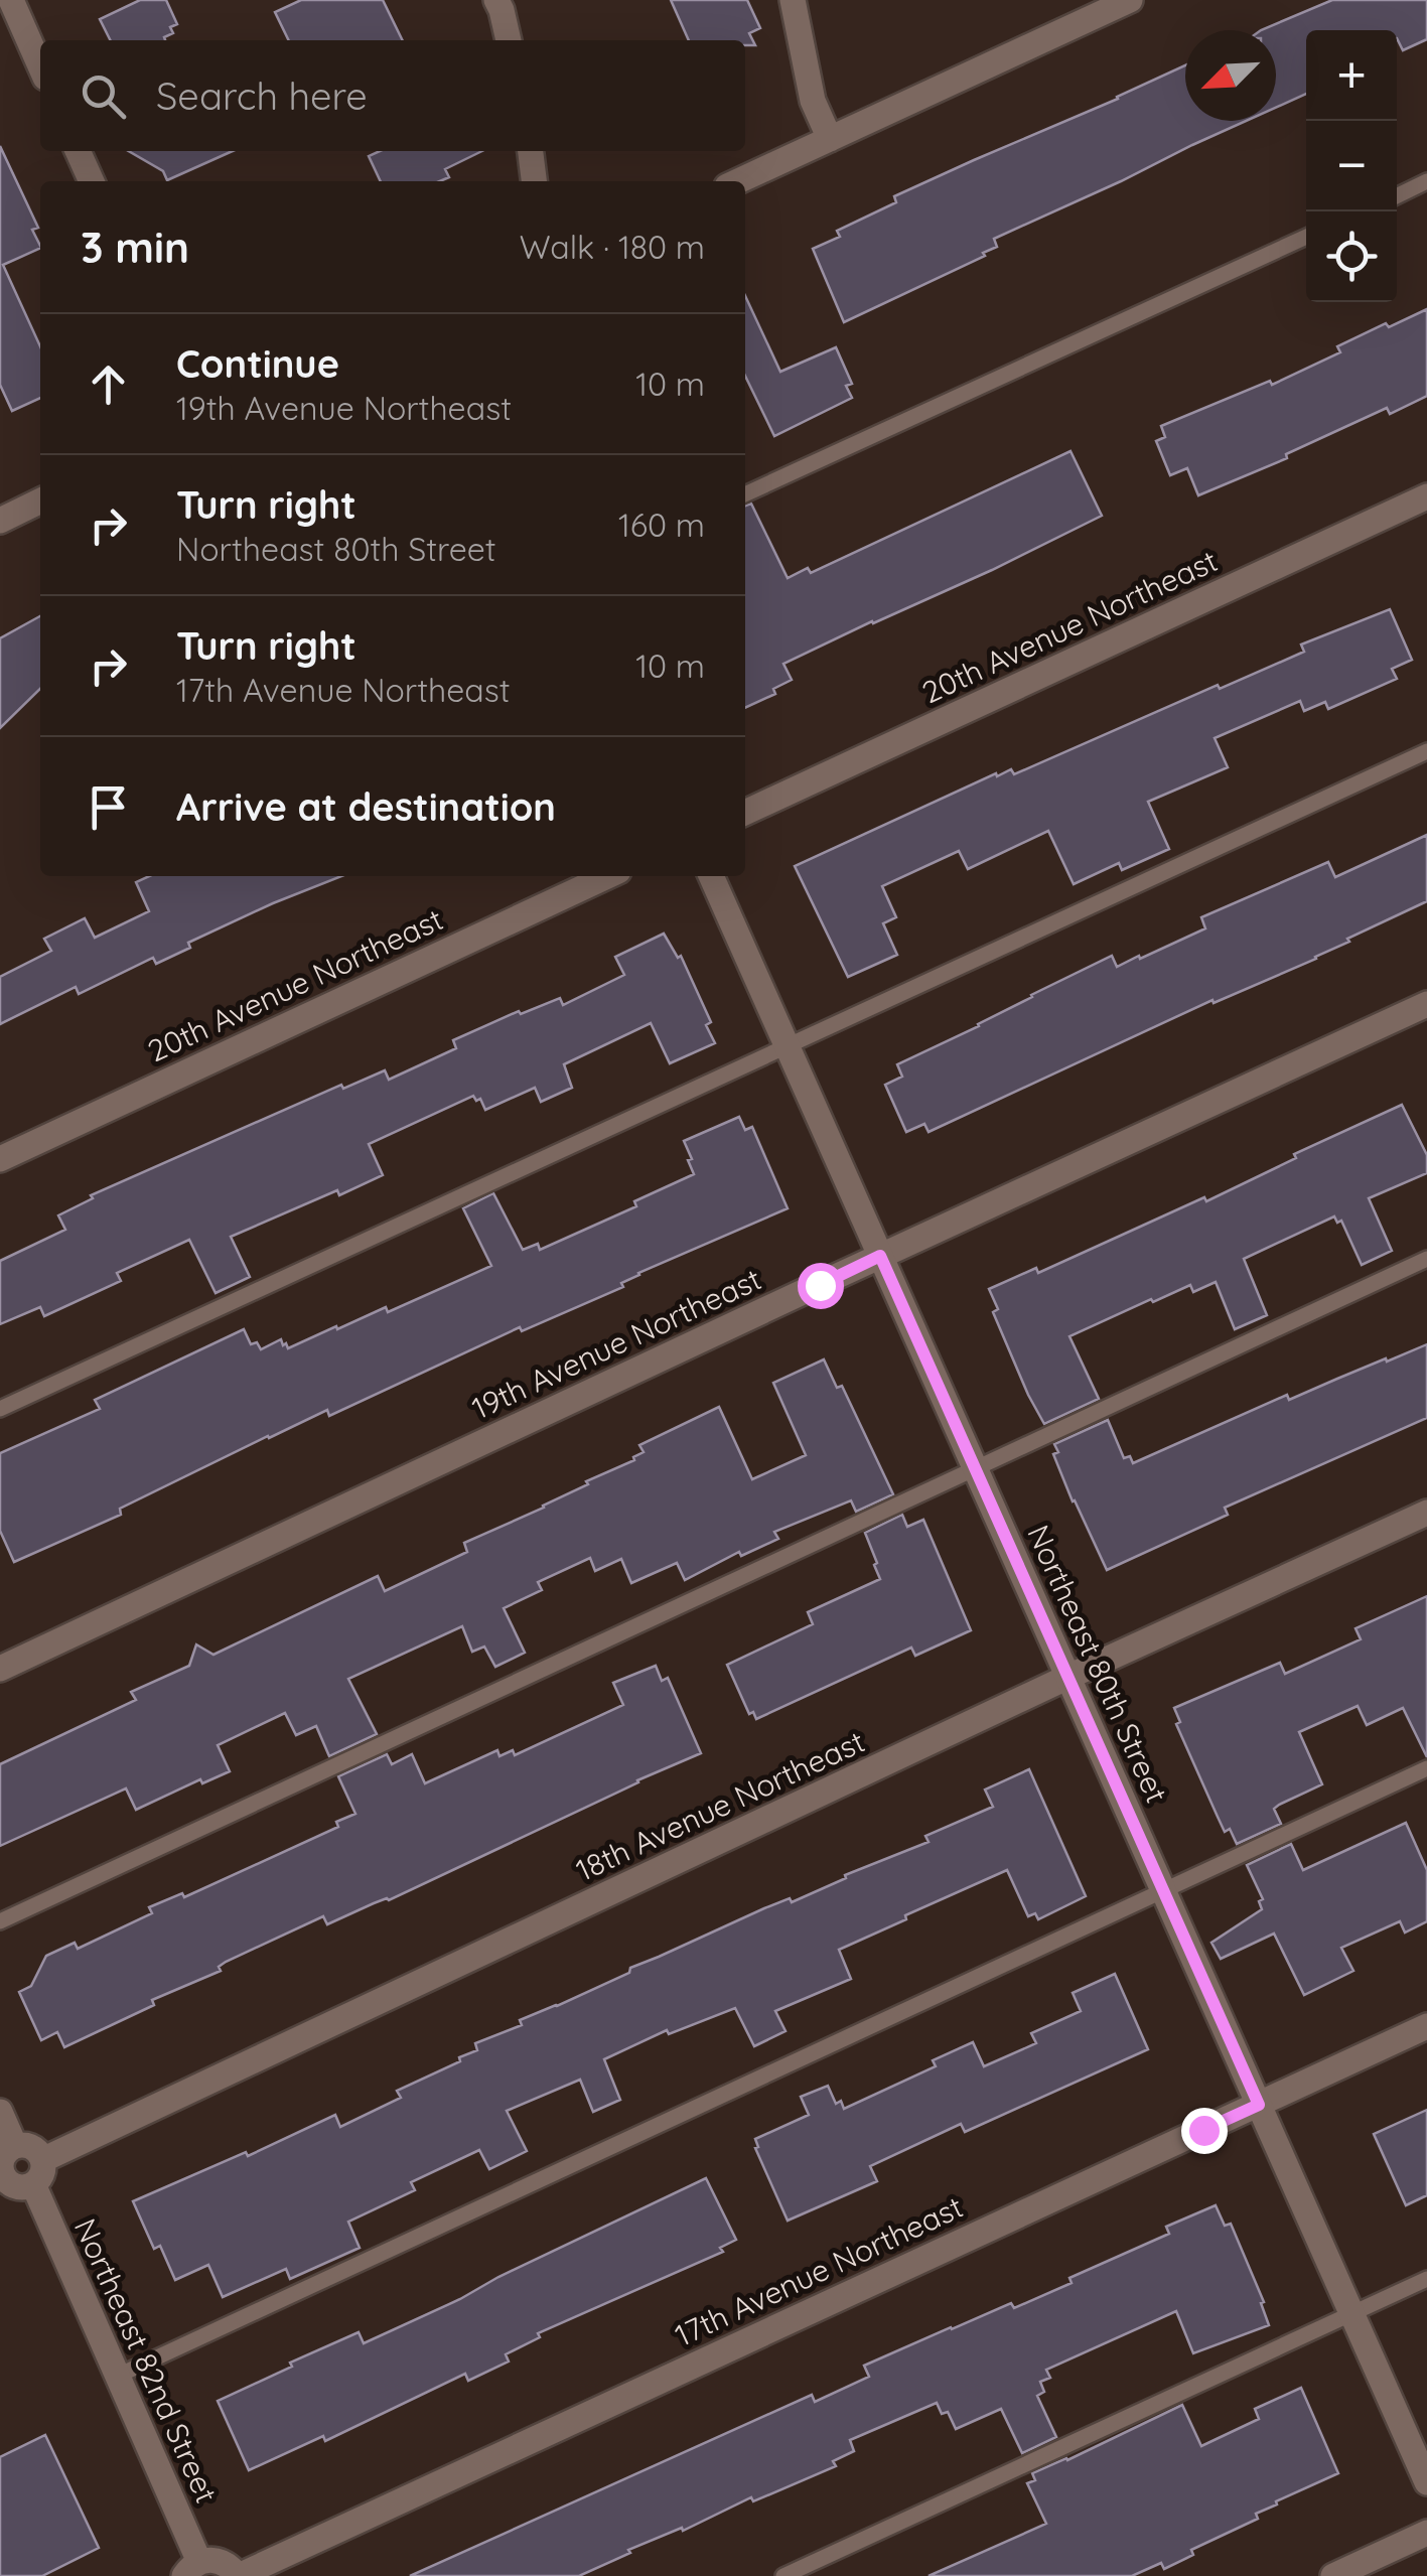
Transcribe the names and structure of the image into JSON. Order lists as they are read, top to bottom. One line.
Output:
{"streets":{"street":["20th Avenue Northeast","19th Avenue Northeast","Northeast 80th Street","18th Avenue Northeast","17th Avenue Northeast","Northeast 82nd Street"]},"crossings":[["19th Avenue Northeast","Northeast 80th Street"],["Northeast 80th Street","18th Avenue Northeast"],["Northeast 80th Street","17th Avenue Northeast"],["18th Avenue Northeast","Northeast 82nd Street"]],"north":"bottom left","page":{"map_buttons":["+","−"],"search":"Search here","heading":["3 min","Walk · 180 m"],"list":[["Continue","19th Avenue Northeast","10 m"],["Turn right","Northeast 80th Street","160 m"],["Turn right","17th Avenue Northeast","10 m"],"Arrive at destination"]}}
